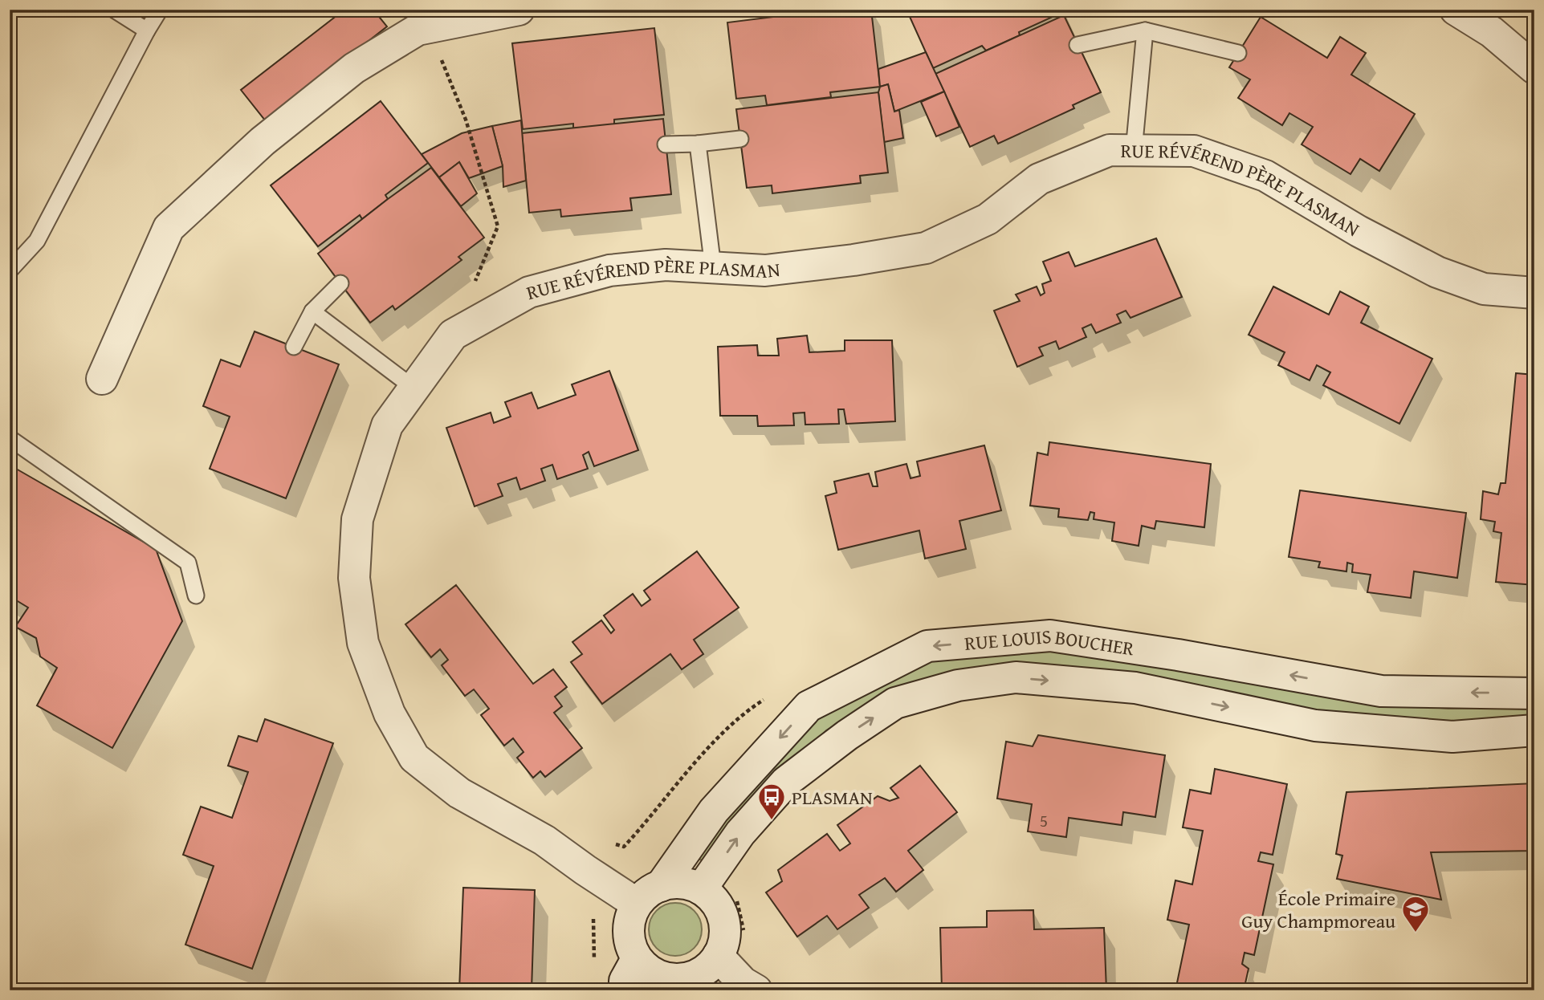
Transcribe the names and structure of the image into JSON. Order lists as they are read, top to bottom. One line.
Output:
{"streets":{"street":["RUE RÉVÉREND PÈRE PLASMAN","RUE LOUIS BOUCHER"]},"crossings":[["RUE RÉVÉREND PÈRE PLASMAN","RUE LOUIS BOUCHER"]],"places":{"bus stop":["PLASMAN"],"school or university":["École Primaire Guy Champmoreau"]},"house_numbers":["5"]}
